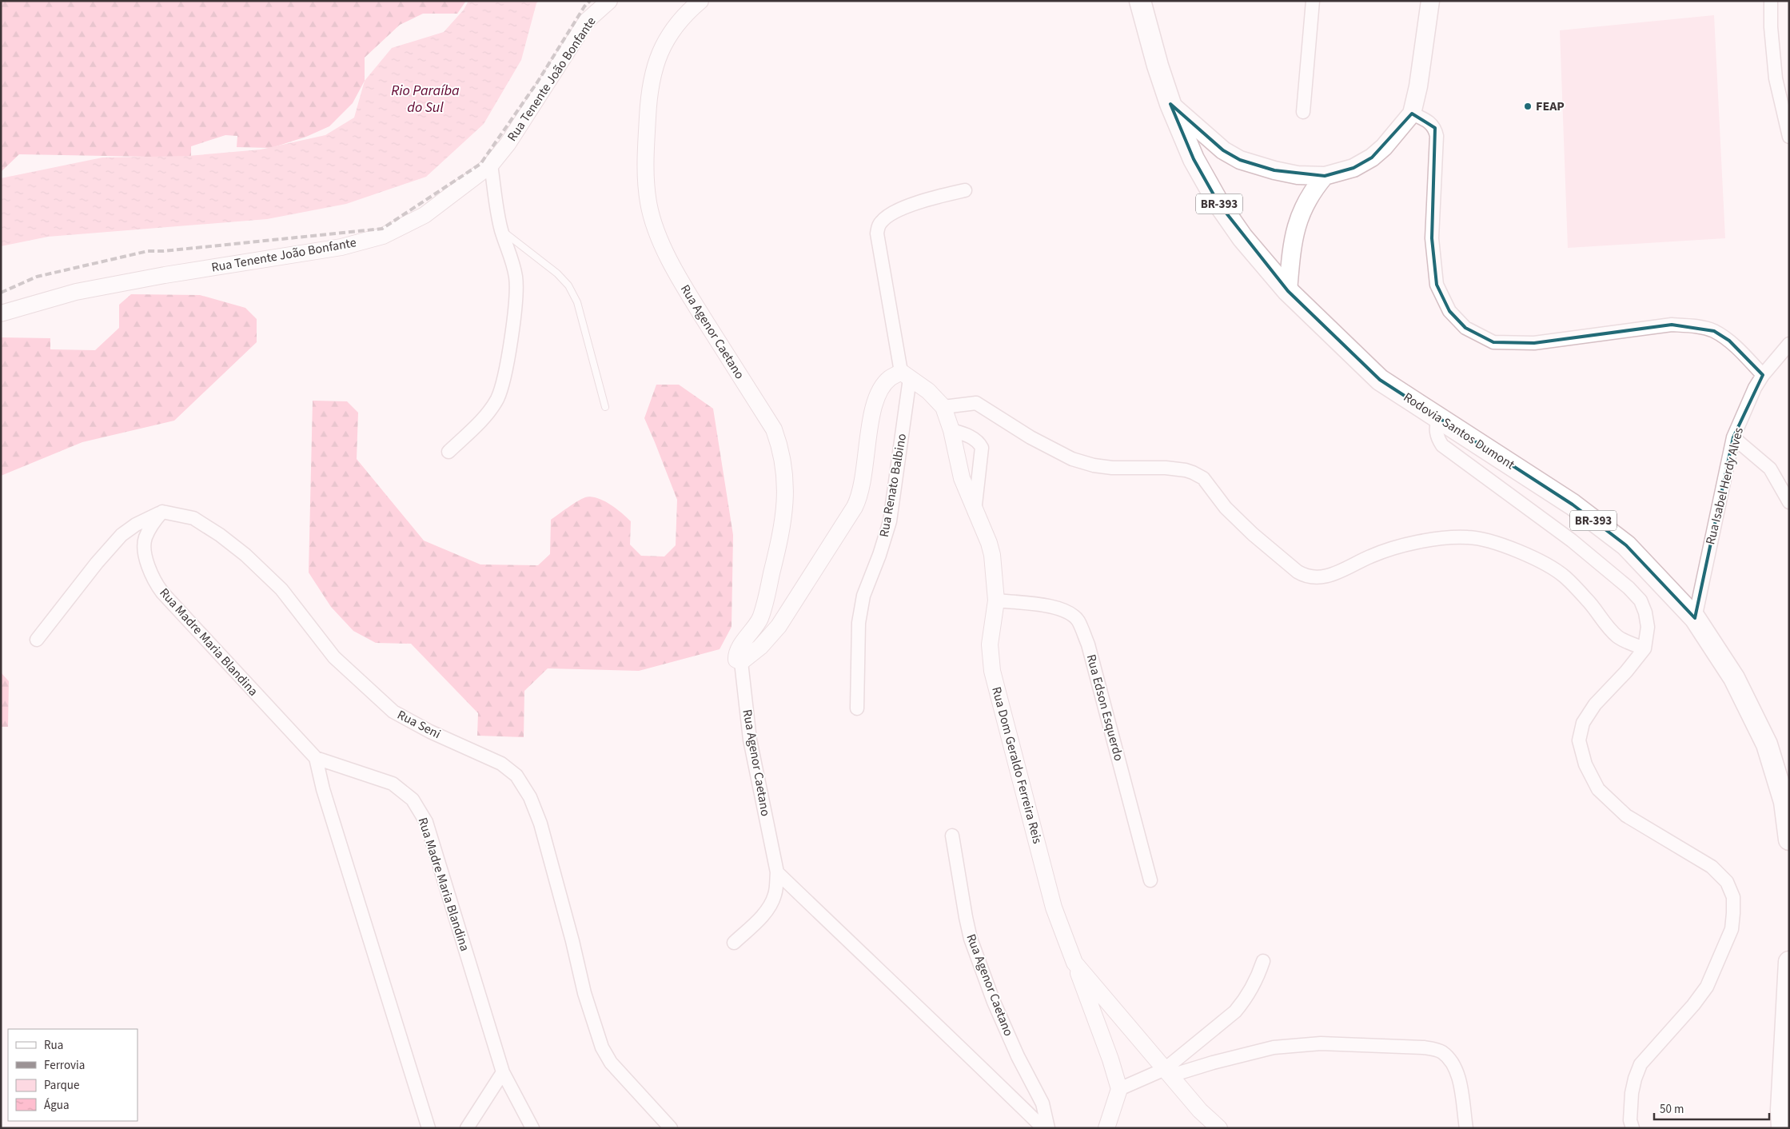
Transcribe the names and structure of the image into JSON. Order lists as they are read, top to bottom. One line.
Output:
{"streets":{"highway":["BR-393","Rodovia Santos Dumont"],"street":["Rua Tenente João Bonfante","Rua Agenor Caetano","Rua Renato Balbino","Rua Isabel Herdy Alves","Rua Madre Maria Blandina","Rua Edson Esquerdo","Rua Seni","Rua Dom Geraldo Ferreira Reis"]},"crossings":[["Rodovia Santos Dumont","Rua Isabel Herdy Alves"],["Rua Renato Balbino","Rua Dom Geraldo Ferreira Reis"],["Rua Madre Maria Blandina","Rua Seni"],["Rua Edson Esquerdo","Rua Dom Geraldo Ferreira Reis"]],"water":["Rio Paraíba do Sul"],"places":["FEAP"],"legend":["Rua","Ferrovia","Parque","Água"],"scale_bar":"50 m"}
